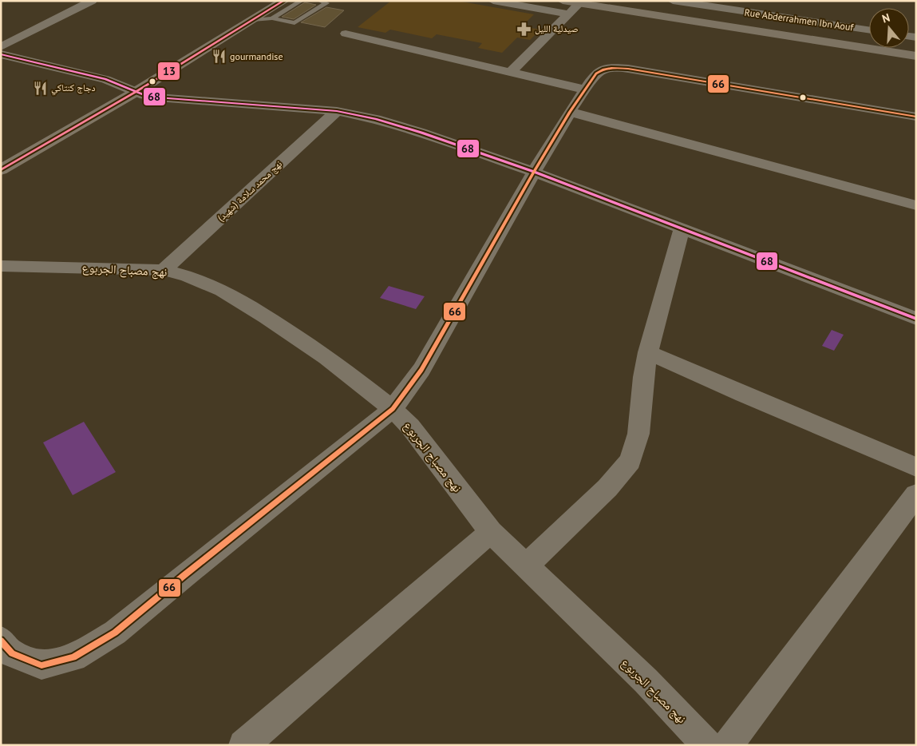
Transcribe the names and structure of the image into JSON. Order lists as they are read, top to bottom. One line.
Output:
{"streets":{"street":["Rue Abderrahmen Ibn Aouf","نهج محمد سلامة (شهيد)","نهج مصباح الجربوع"]},"crossings":[["نهج محمد سلامة (شهيد)","نهج مصباح الجربوع"]],"places":{"pharmacy":["صيدلية الليل"],"restaurant":["gourmandise","دجاج كنتاكي"]},"lines":["transit line 13","transit line 68","transit line 66"],"north":"top"}
